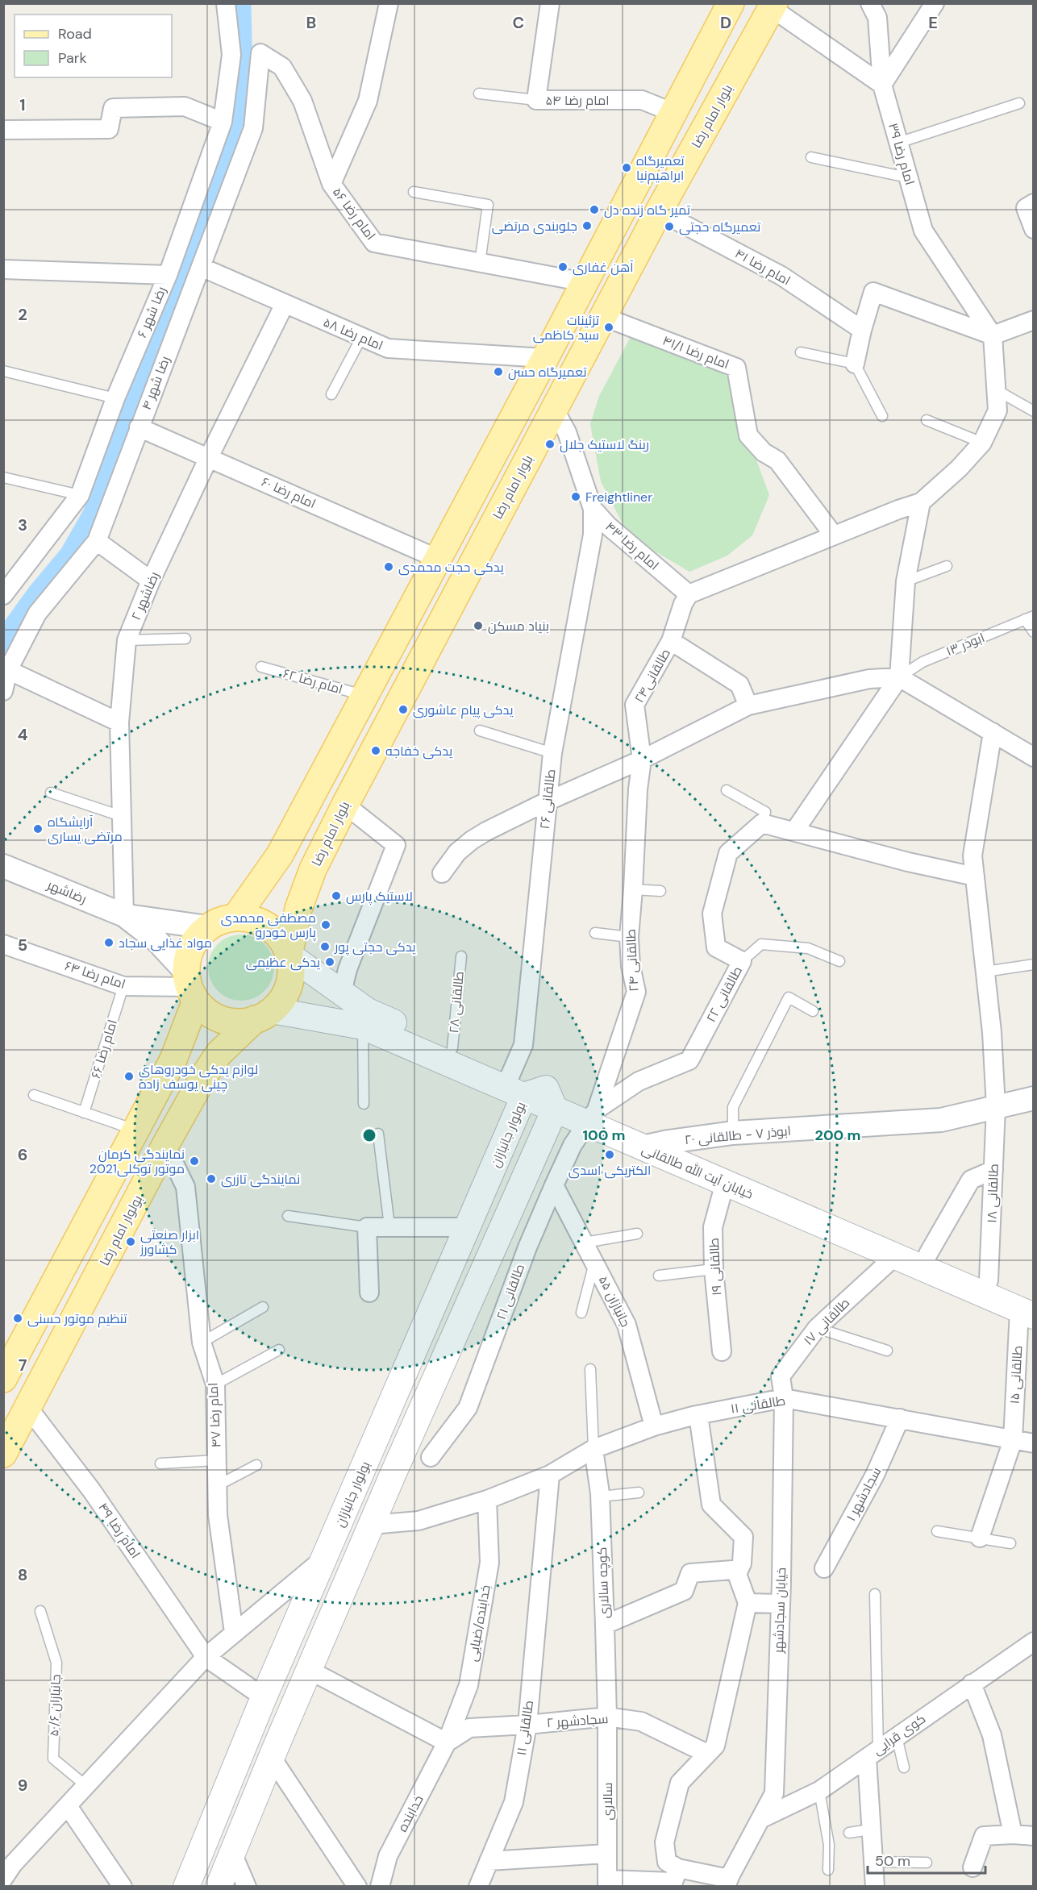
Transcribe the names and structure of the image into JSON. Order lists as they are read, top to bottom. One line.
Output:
{"streets":{"main road":["بلوار امام رضا","بولوار جانبازان","خیابان آیت الله طالقانی","بولوار امام رضا"],"street":["امام رضا ۵۴","امام رضا ۳۹","امام رضا ۵۶","امام رضا ۴۱","رضا شهر ۶","امام رضا ۵۸","امام رضا ۴۱/۱","رضا شهر ۴","امام رضا ۶۰","امام رضا ۴۳","رضاشهر ۲","طالقانی۲۴","طالقانی ۲۶","رضاشهر","طالقانی ۲۴","امام رضا ۶۴","طالقانی ۲۲","ابوذر ۷ - طالقانی ۲۰","طالقانی ۱۸","طالقانی ۱۹","طالقانی ۲۱","جانبازان ۵۵","طالقانی ۱۷","طالقانی ۱۵","طالقانی ۱۱","امام رضا ۴۷","سجادشهر ۱","امام رضا ۴۹","کوچه سالاری","خیابان سجادشهر","خدابنده/ضیایی","سجادشهر ۲","کوی قرایی","سالاری","خدابنده"],"lane":["ابوذر ۱۳","امام رضا ۶۲","طالقانی ۲۸","امام رضا ۶۶","جانبازان ۵۰/۶"]},"crossings":[["بلوار امام رضا","امام رضا ۴۱"],["بلوار امام رضا","امام رضا ۴۱/۱"],["بلوار امام رضا","امام رضا ۴۳"],["بلوار امام رضا","امام رضا ۶۴"],["بلوار امام رضا","بولوار امام رضا"],["امام رضا ۵۶","رضا شهر ۴"],["امام رضا ۵۸","رضا شهر ۴"],["امام رضا ۵۸","رضاشهر ۲"],["رضا شهر ۴","امام رضا ۶۰"],["امام رضا ۶۰","رضاشهر ۲"],["امام رضا ۴۳","طالقانی۲۴"],["امام رضا ۴۳","طالقانی ۲۶"],["رضاشهر ۲","رضاشهر"],["طالقانی۲۴","طالقانی ۲۴"],["طالقانی ۲۶","بولوار جانبازان"],["طالقانی ۲۶","خیابان آیت الله طالقانی"],["طالقانی ۲۴","طالقانی ۲۲"],["طالقانی ۲۴","خیابان آیت الله طالقانی"],["طالقانی ۲۴","طالقانی ۲۱"],["امام رضا ۶۴","امام رضا ۶۶"],["امام رضا ۶۴","بولوار امام رضا"],["طالقانی ۲۲","خیابان آیت الله طالقانی"],["طالقانی ۲۲","طالقانی ۲۱"],["طالقانی ۲۸","خیابان آیت الله طالقانی"],["بولوار جانبازان","خیابان آیت الله طالقانی"],["ابوذر ۷ - طالقانی ۲۰","خیابان آیت الله طالقانی"],["ابوذر ۷ - طالقانی ۲۰","طالقانی ۱۸"],["خیابان آیت الله طالقانی","طالقانی ۱۸"],["خیابان آیت الله طالقانی","طالقانی ۱۹"],["خیابان آیت الله طالقانی","طالقانی ۲۱"],["خیابان آیت الله طالقانی","طالقانی ۱۷"],["خیابان آیت الله طالقانی","طالقانی ۱۵"],["بولوار امام رضا","امام رضا ۴۷"],["بولوار امام رضا","امام رضا ۴۹"],["طالقانی ۲۱","جانبازان ۵۵"],["جانبازان ۵۵","طالقانی ۱۱"],["طالقانی ۱۷","طالقانی ۱۱"],["طالقانی ۱۷","خیابان سجادشهر"],["طالقانی ۱۵","طالقانی ۱۱"],["طالقانی ۱۱","سجادشهر ۱"],["طالقانی ۱۱","کوچه سالاری"],["طالقانی ۱۱","خیابان سجادشهر"],["طالقانی ۱۱","خدابنده/ضیایی"],["طالقانی ۱۱","سجادشهر ۲"],["کوچه سالاری","سجادشهر ۲"],["کوچه سالاری","سالاری"],["خیابان سجادشهر","کوی قرایی"],["خدابنده/ضیایی","سجادشهر ۲"],["خدابنده/ضیایی","خدابنده"],["سجادشهر ۲","سالاری"],["سجادشهر ۲","خدابنده"]],"places":["تعمیرگاه ابراهیم‌نیا","تمیر گاه زنده دل","جلوبندی مرتضی","تعمیرگاه حجتی","آهن غفاری","تزئینات سید کاظمی","تعمیرگاه حسن","رینگ لاستیک جلال","Freightliner","یدکی حجت محمدی","بنیاد مسکن","یدکی پیام عاشوری","یدکی خفاجه","آرایشگاه مرتضی یساری","لاستیک پارس","مصطفی محمدی پارس خودرو","مواد غذایی سجاد","یدکی حجتی پور","یدکی عظیمی","لوازم یدکی خودروهای چینی یوسف زاده","الکتریکی اسدی","نمایندگی کرمان موتور توکلی2021","نمایندگی تازری","ابزار صنعتی کشاورز","تنظیم موتور حسنی"],"legend":["Road","Park"],"scale_bar":"50 m","grid":{"columns":["B","C","D","E"],"rows":["1","2","3","4","5","6","7","8","9"]},"rings":["100 m","200 m"]}
